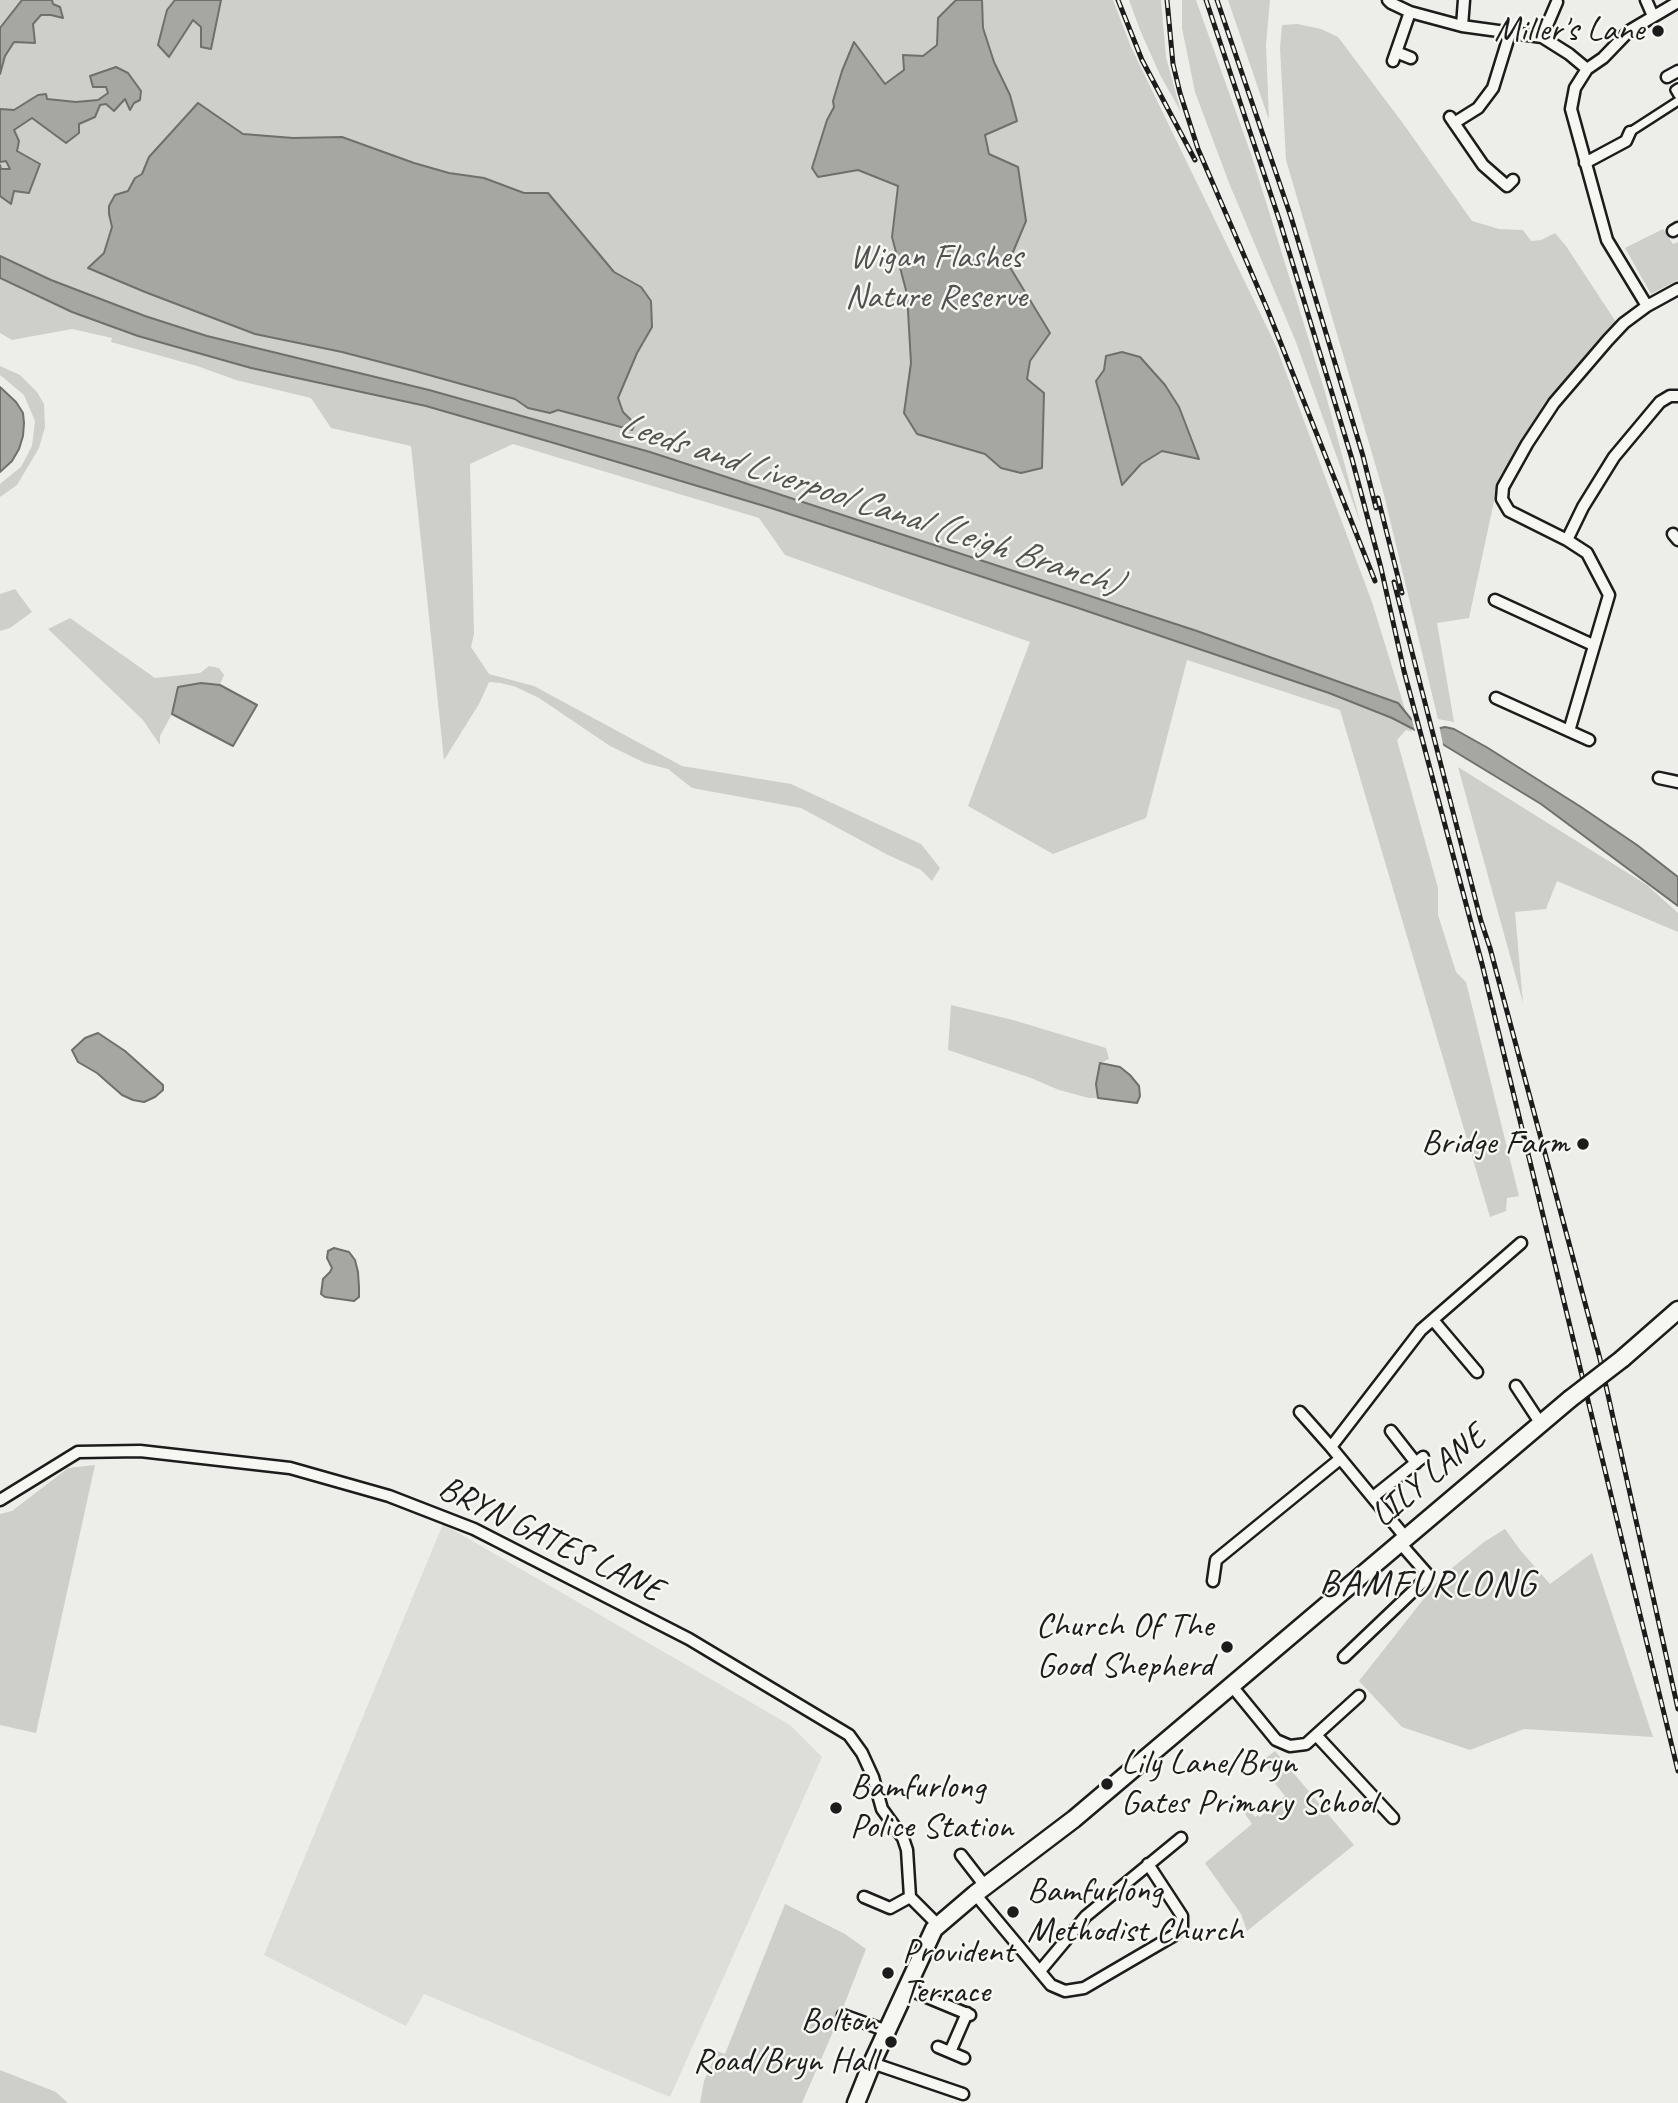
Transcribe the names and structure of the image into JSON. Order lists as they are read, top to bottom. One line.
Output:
{"streets":{"main road":["LILY LANE"],"street":["BRYN GATES LANE"]},"districts":["BAMFURLONG"],"water":["Leeds and Liverpool Canal (Leigh Branch)"],"parks":["Wigan Flashes Nature Reserve"],"places":["Miller's Lane","Bridge Farm","Church Of The Good Shepherd","Lily Lane/Bryn Gates Primary School","Bamfurlong Police Station","Bamfurlong Methodist Church","Provident Terrace","Bolton Road/Bryn Hall"]}
